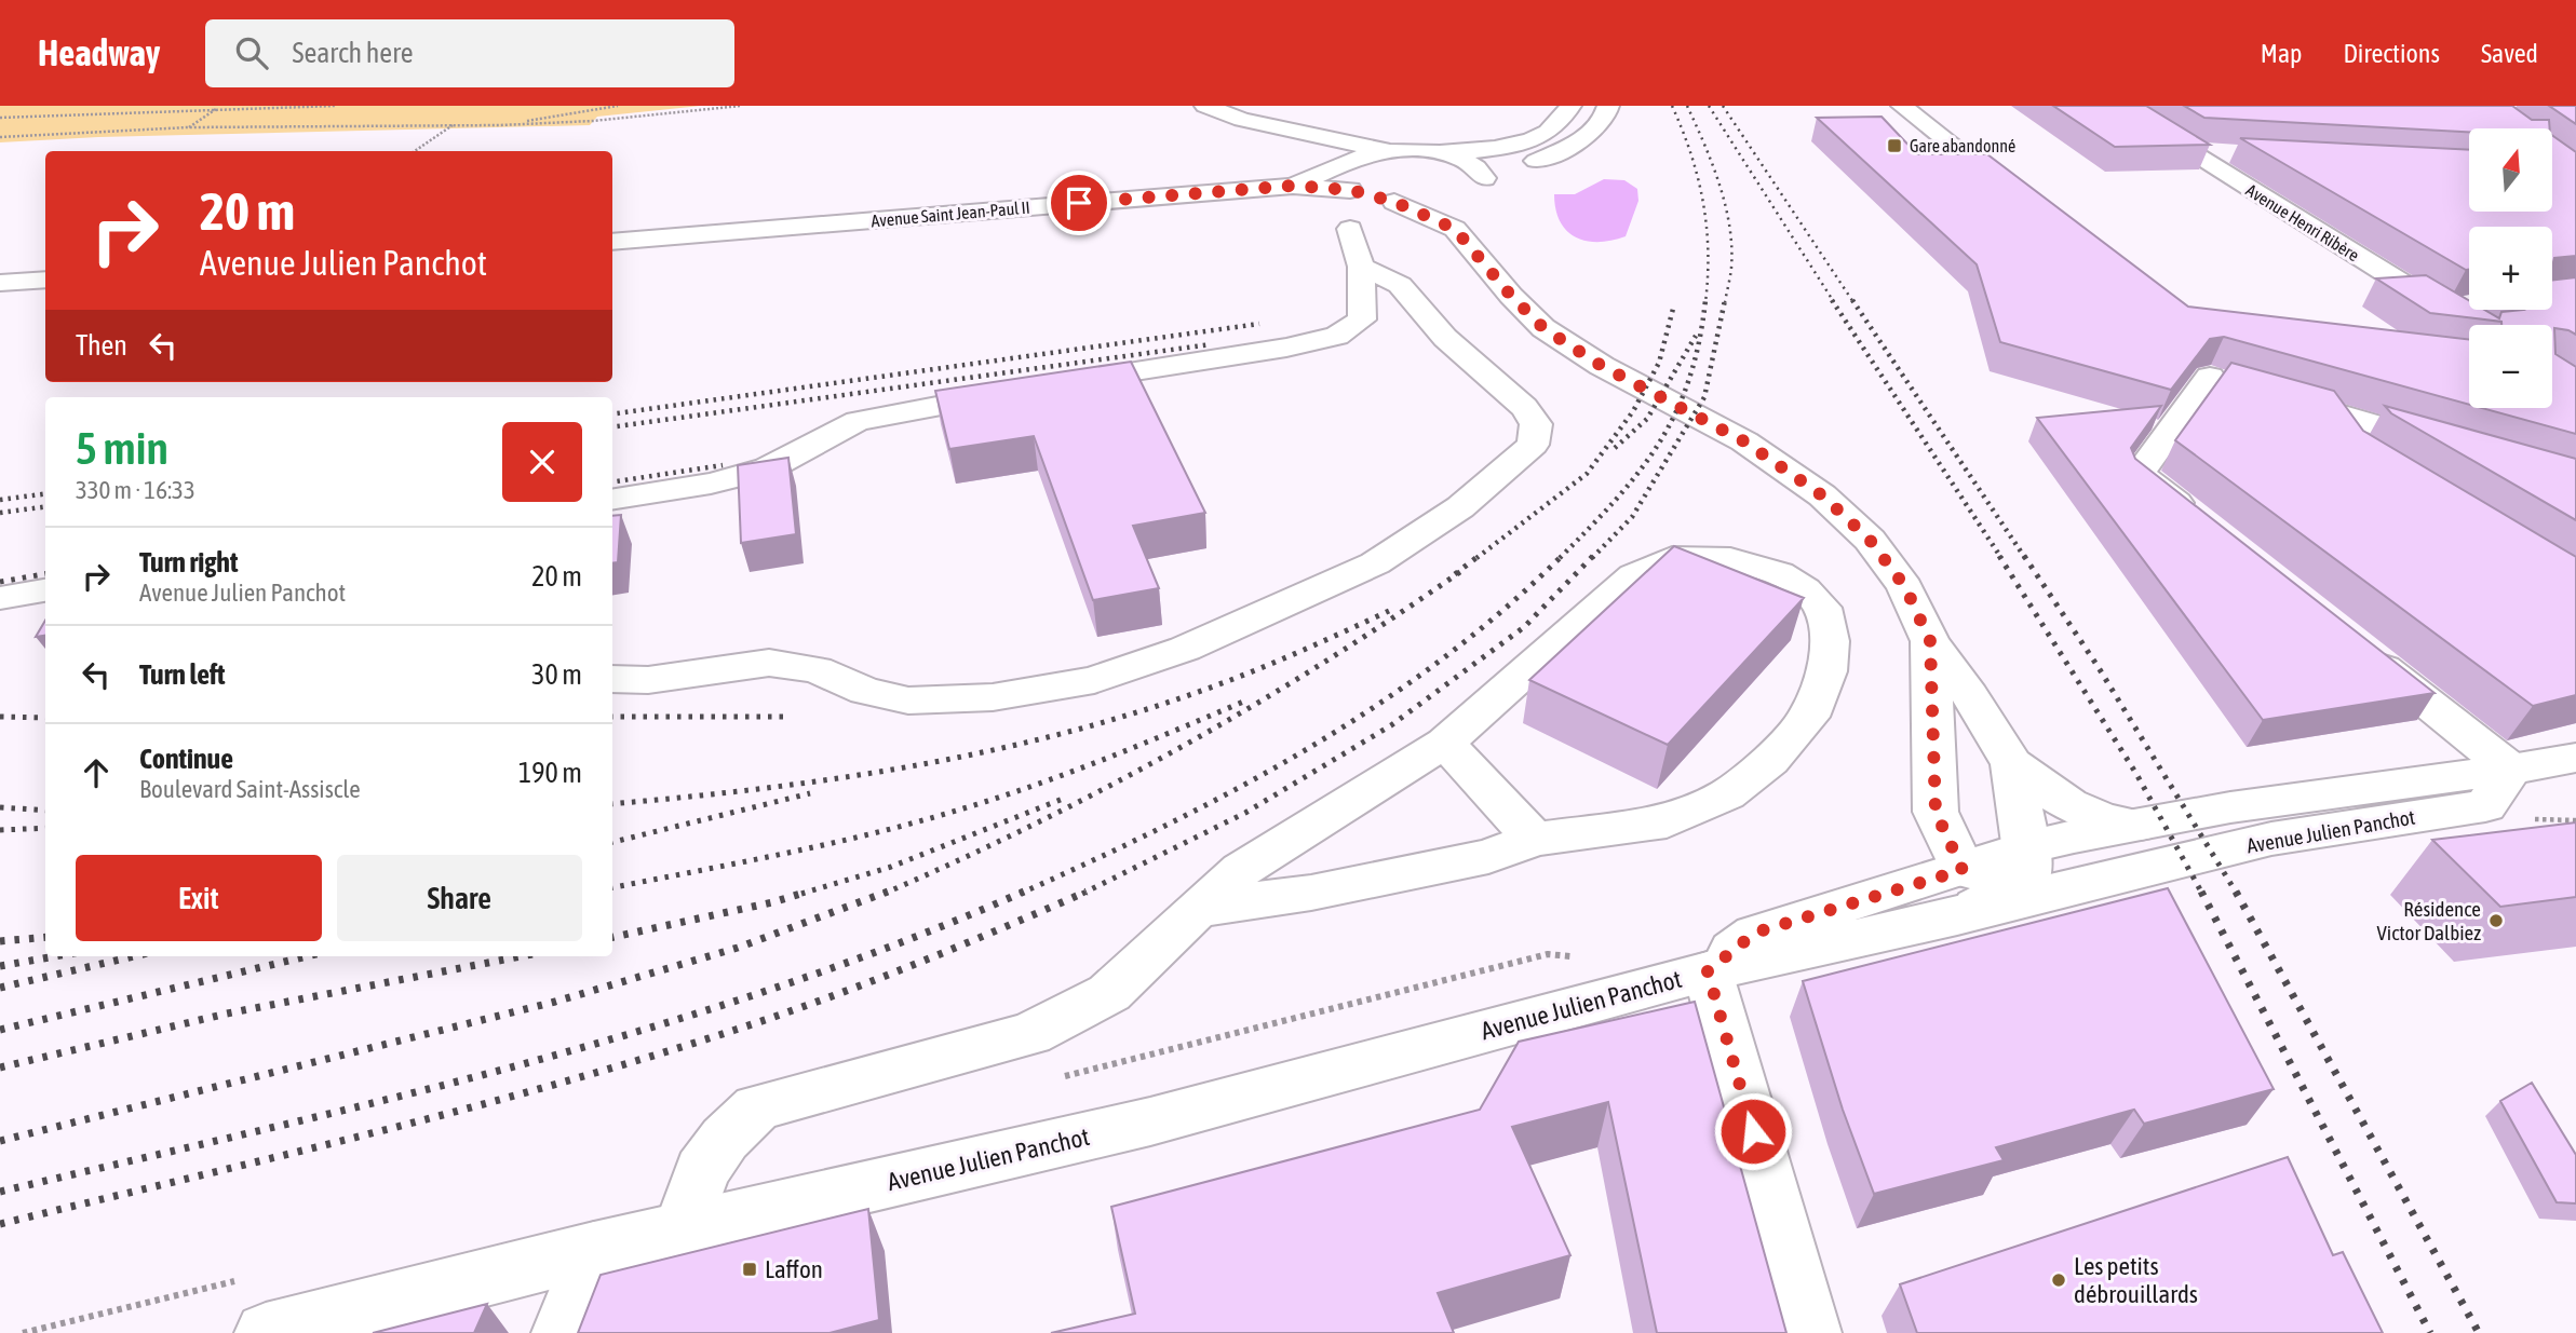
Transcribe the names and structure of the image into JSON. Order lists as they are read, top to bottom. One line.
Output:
{"streets":{"street":["Avenue Saint Jean-Paul II","Avenue Henri Ribère","Avenue Julien Panchot"]},"places":{"transit":["Gare abandonné","Laffon"],"other":["Résidence Victor Dalbiez","Les petits débrouillards"]},"north":"top","page":{"header":"Headway","search":"Search here","nav":["Map","Directions","Saved"],"map_buttons":["+","−"],"turn":["20 m","Avenue Julien Panchot"],"then":"Then","heading":["5 min","330 m · 16:33"],"list":[{"name":"Turn right","note":"Avenue Julien Panchot","value":"20 m"},{"name":"Turn left","value":"30 m"},{"name":"Continue","note":"Boulevard Saint-Assiscle","value":"190 m"}],"buttons":["Exit","Share"]}}
